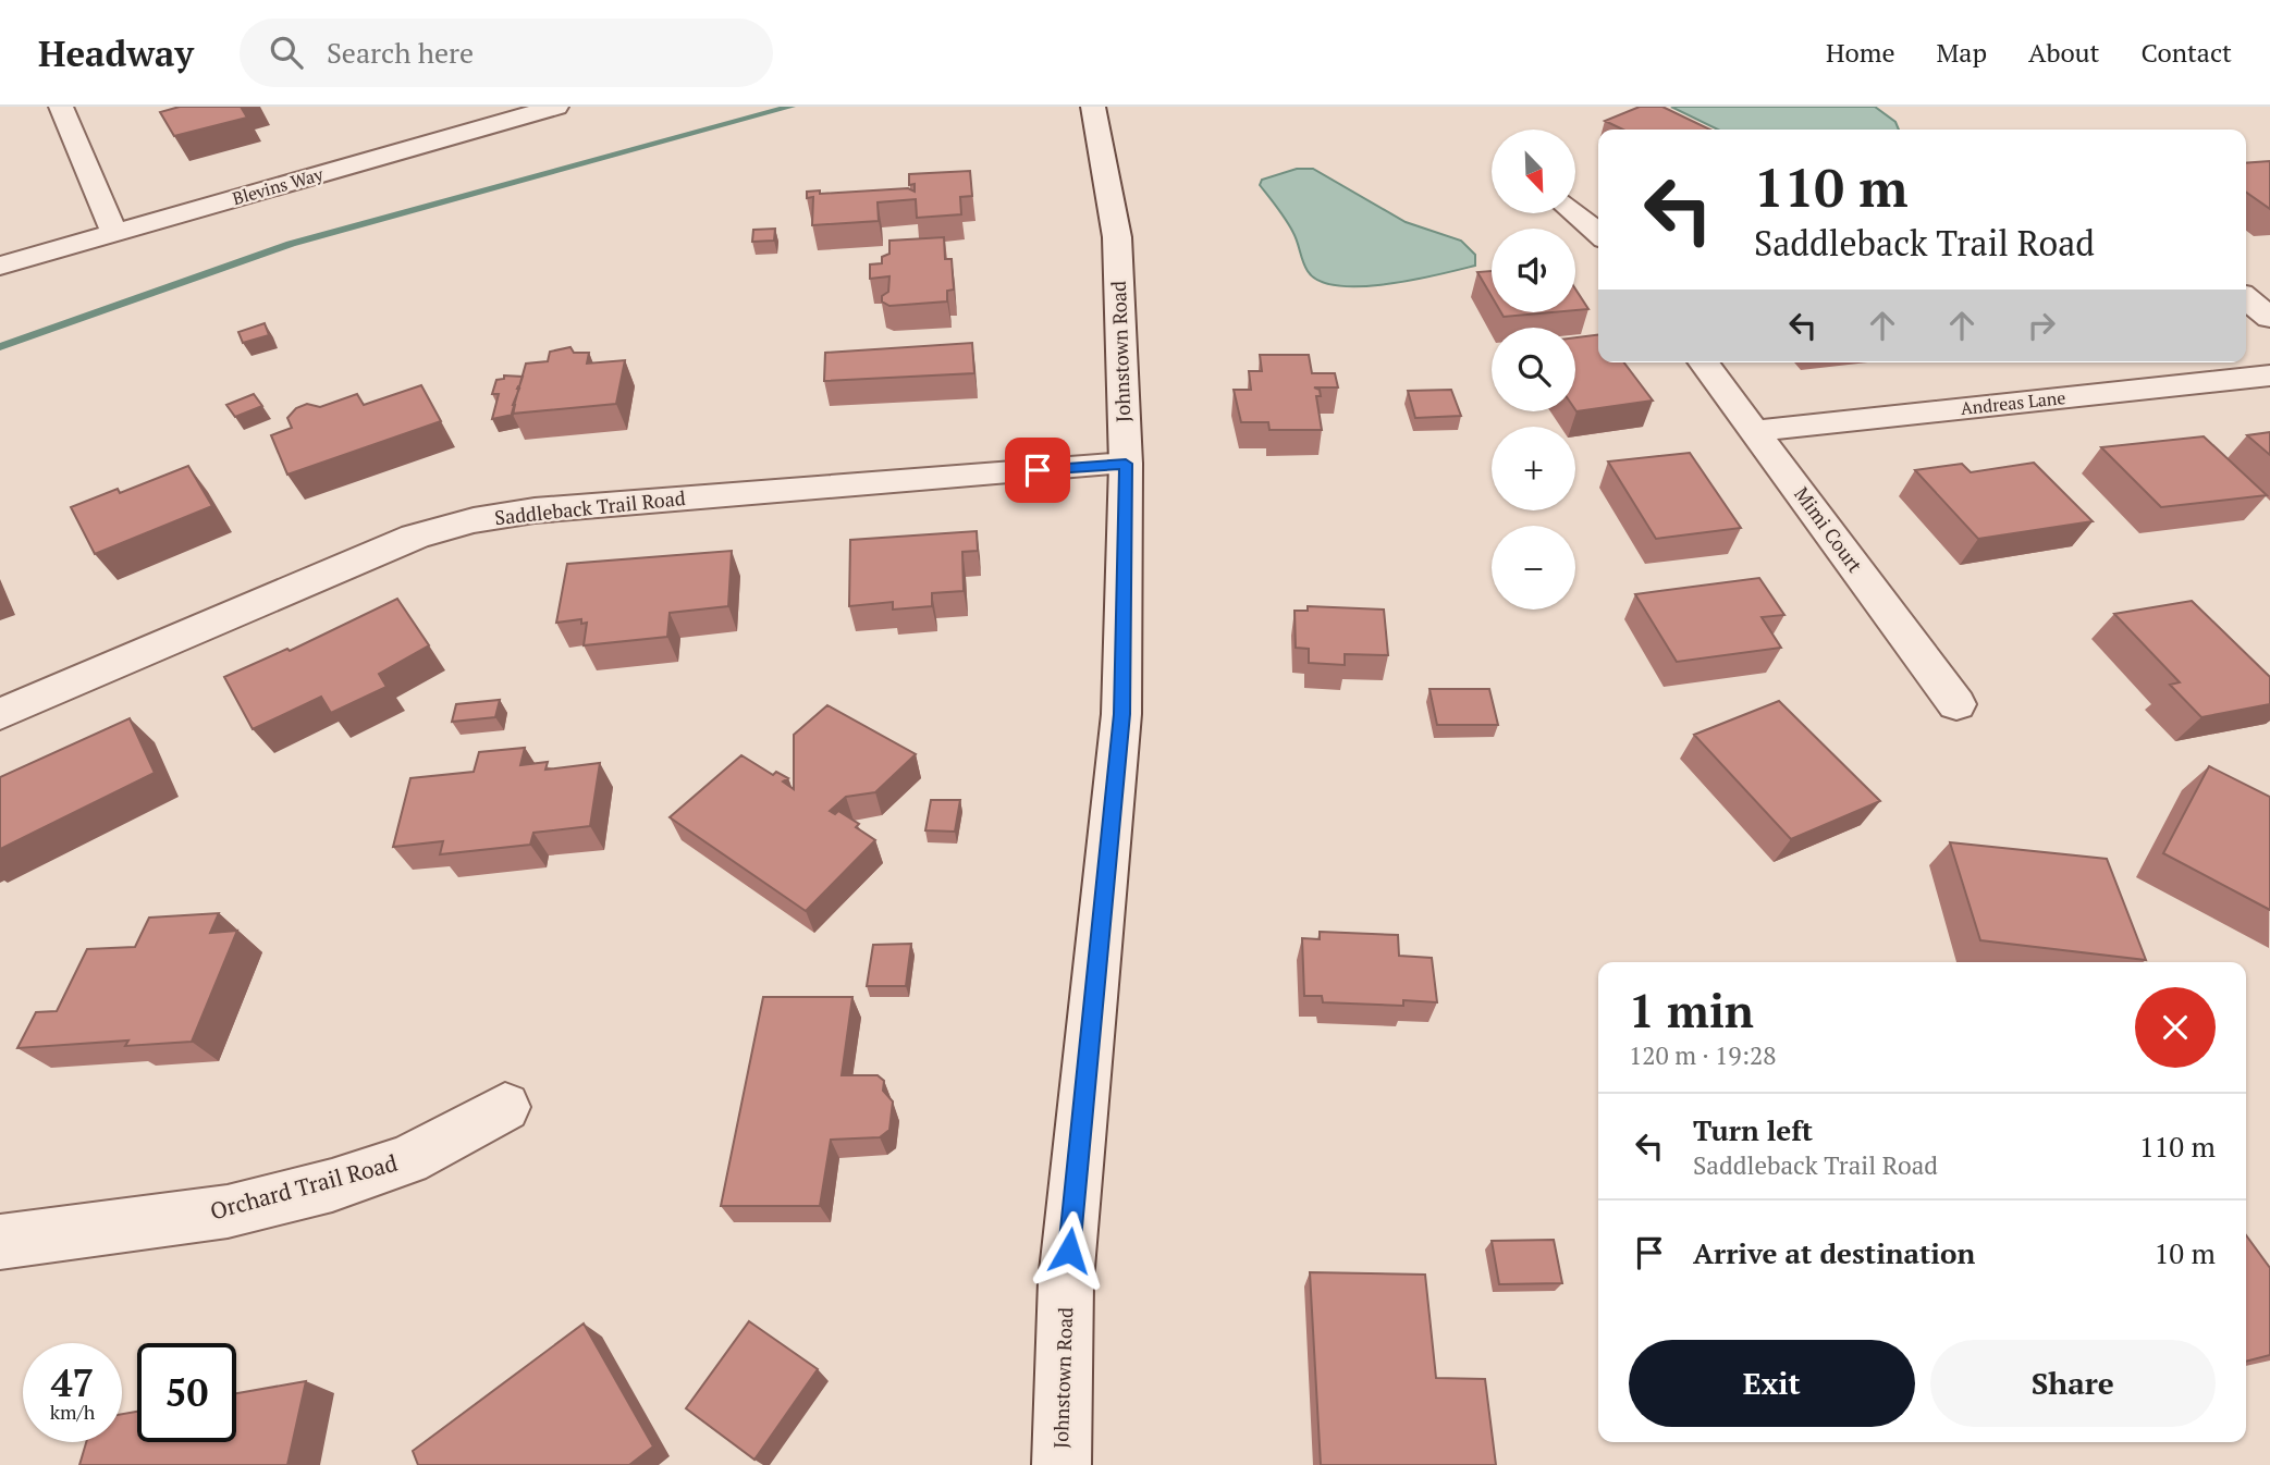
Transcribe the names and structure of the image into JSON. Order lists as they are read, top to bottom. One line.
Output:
{"streets":{"street":["Blevins Way","Johnstown Road","Andreas Lane","Saddleback Trail Road","Mimi Court","Orchard Trail Road"]},"crossings":[["Johnstown Road","Saddleback Trail Road"],["Andreas Lane","Mimi Court"]],"north":"bottom right","page":{"header":"Headway","search":"Search here","nav":["Home","Map","About","Contact"],"map_buttons":["+","−"],"turn":["110 m","Saddleback Trail Road"],"heading":["1 min","120 m · 19:28"],"list":[{"name":"Turn left","note":"Saddleback Trail Road","value":"110 m"},{"name":"Arrive at destination","value":"10 m"}],"buttons":["Exit","Share"],"speed":"47 km/h","limit":"50"}}
